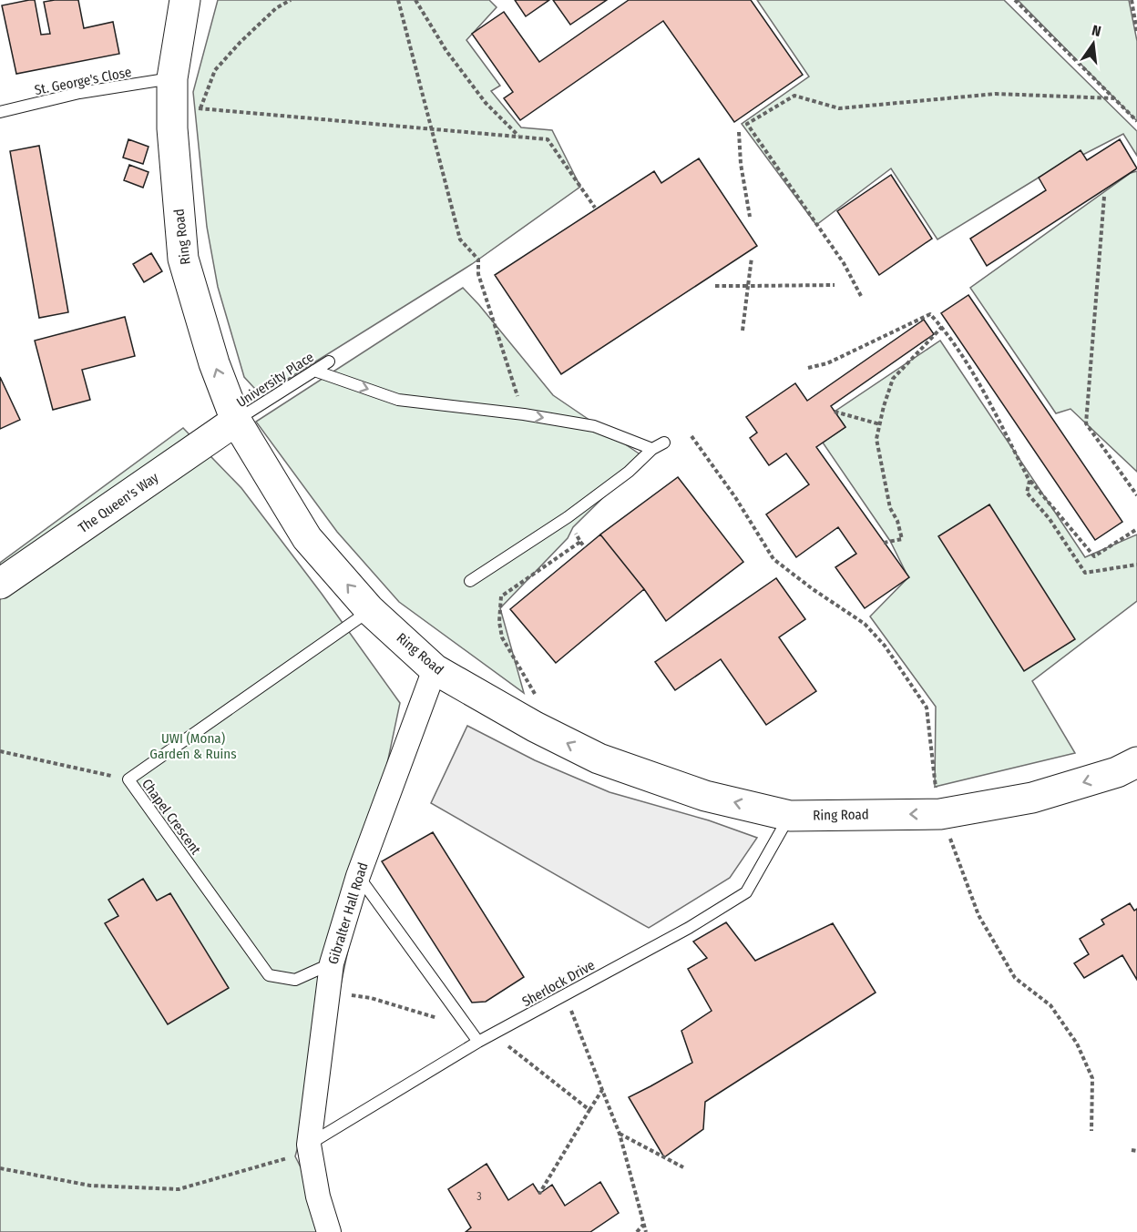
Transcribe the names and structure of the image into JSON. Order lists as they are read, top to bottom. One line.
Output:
{"streets":{"street":["Ring Road","The Queen's Way","Gibralter Hall Road"],"lane":["St. George's Close","University Place","Chapel Crescent","Sherlock Drive"]},"crossings":[["St. George's Close","Ring Road"],["Ring Road","University Place"],["Ring Road","The Queen's Way"],["Ring Road","Chapel Crescent"],["Ring Road","Gibralter Hall Road"],["Ring Road","Sherlock Drive"],["University Place","The Queen's Way"],["Chapel Crescent","Gibralter Hall Road"],["Gibralter Hall Road","Sherlock Drive"]],"one_way":["Ring Road"],"parks":["UWI (Mona) Garden & Ruins"],"house_numbers":["3"],"north":"top"}
